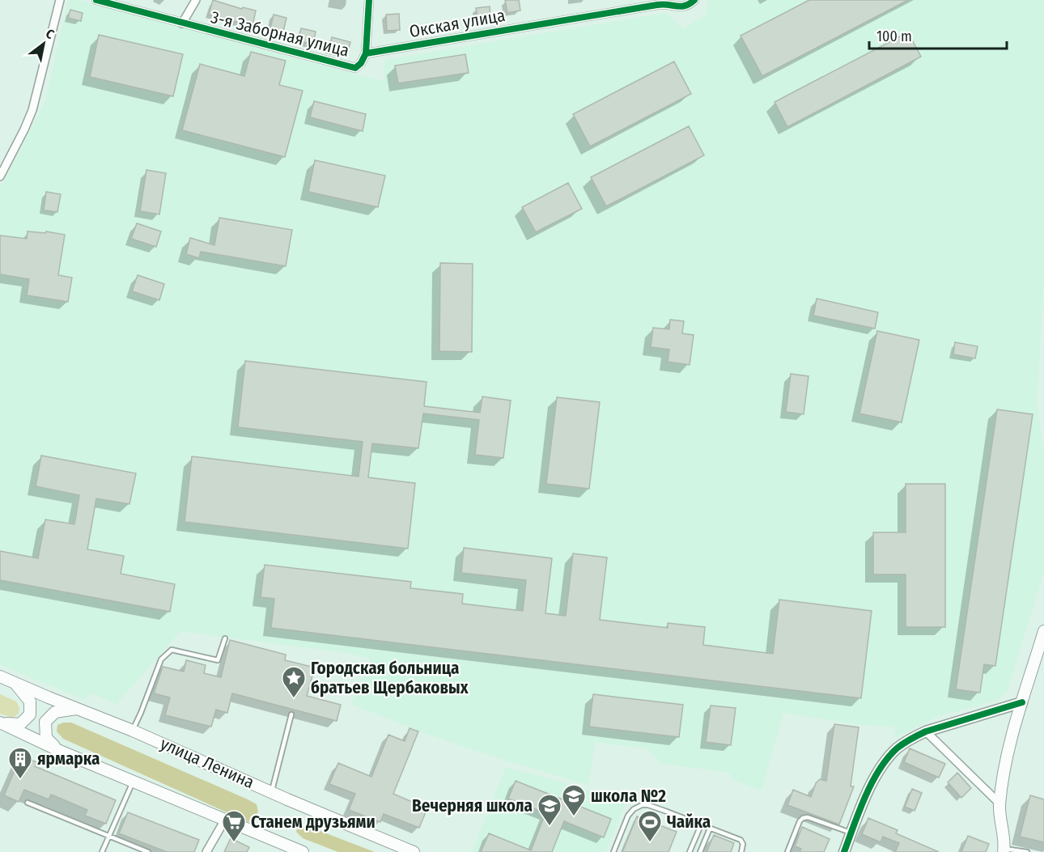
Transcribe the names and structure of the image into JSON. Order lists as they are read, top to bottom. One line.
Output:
{"streets":{"main road":["улица Ленина"],"street":["Окская улица","3-я Заборная улица"]},"crossings":[["Окская улица","3-я Заборная улица"]],"places":{"place":["Городская больница братьев Щербаковых"],"building":["ярмарка"],"school or university":["школа №2","Вечерняя школа"],"supermarket":["Станем друзьями"],"sports":["Чайка"]},"scale_bar":"100 m","north":"top right"}
